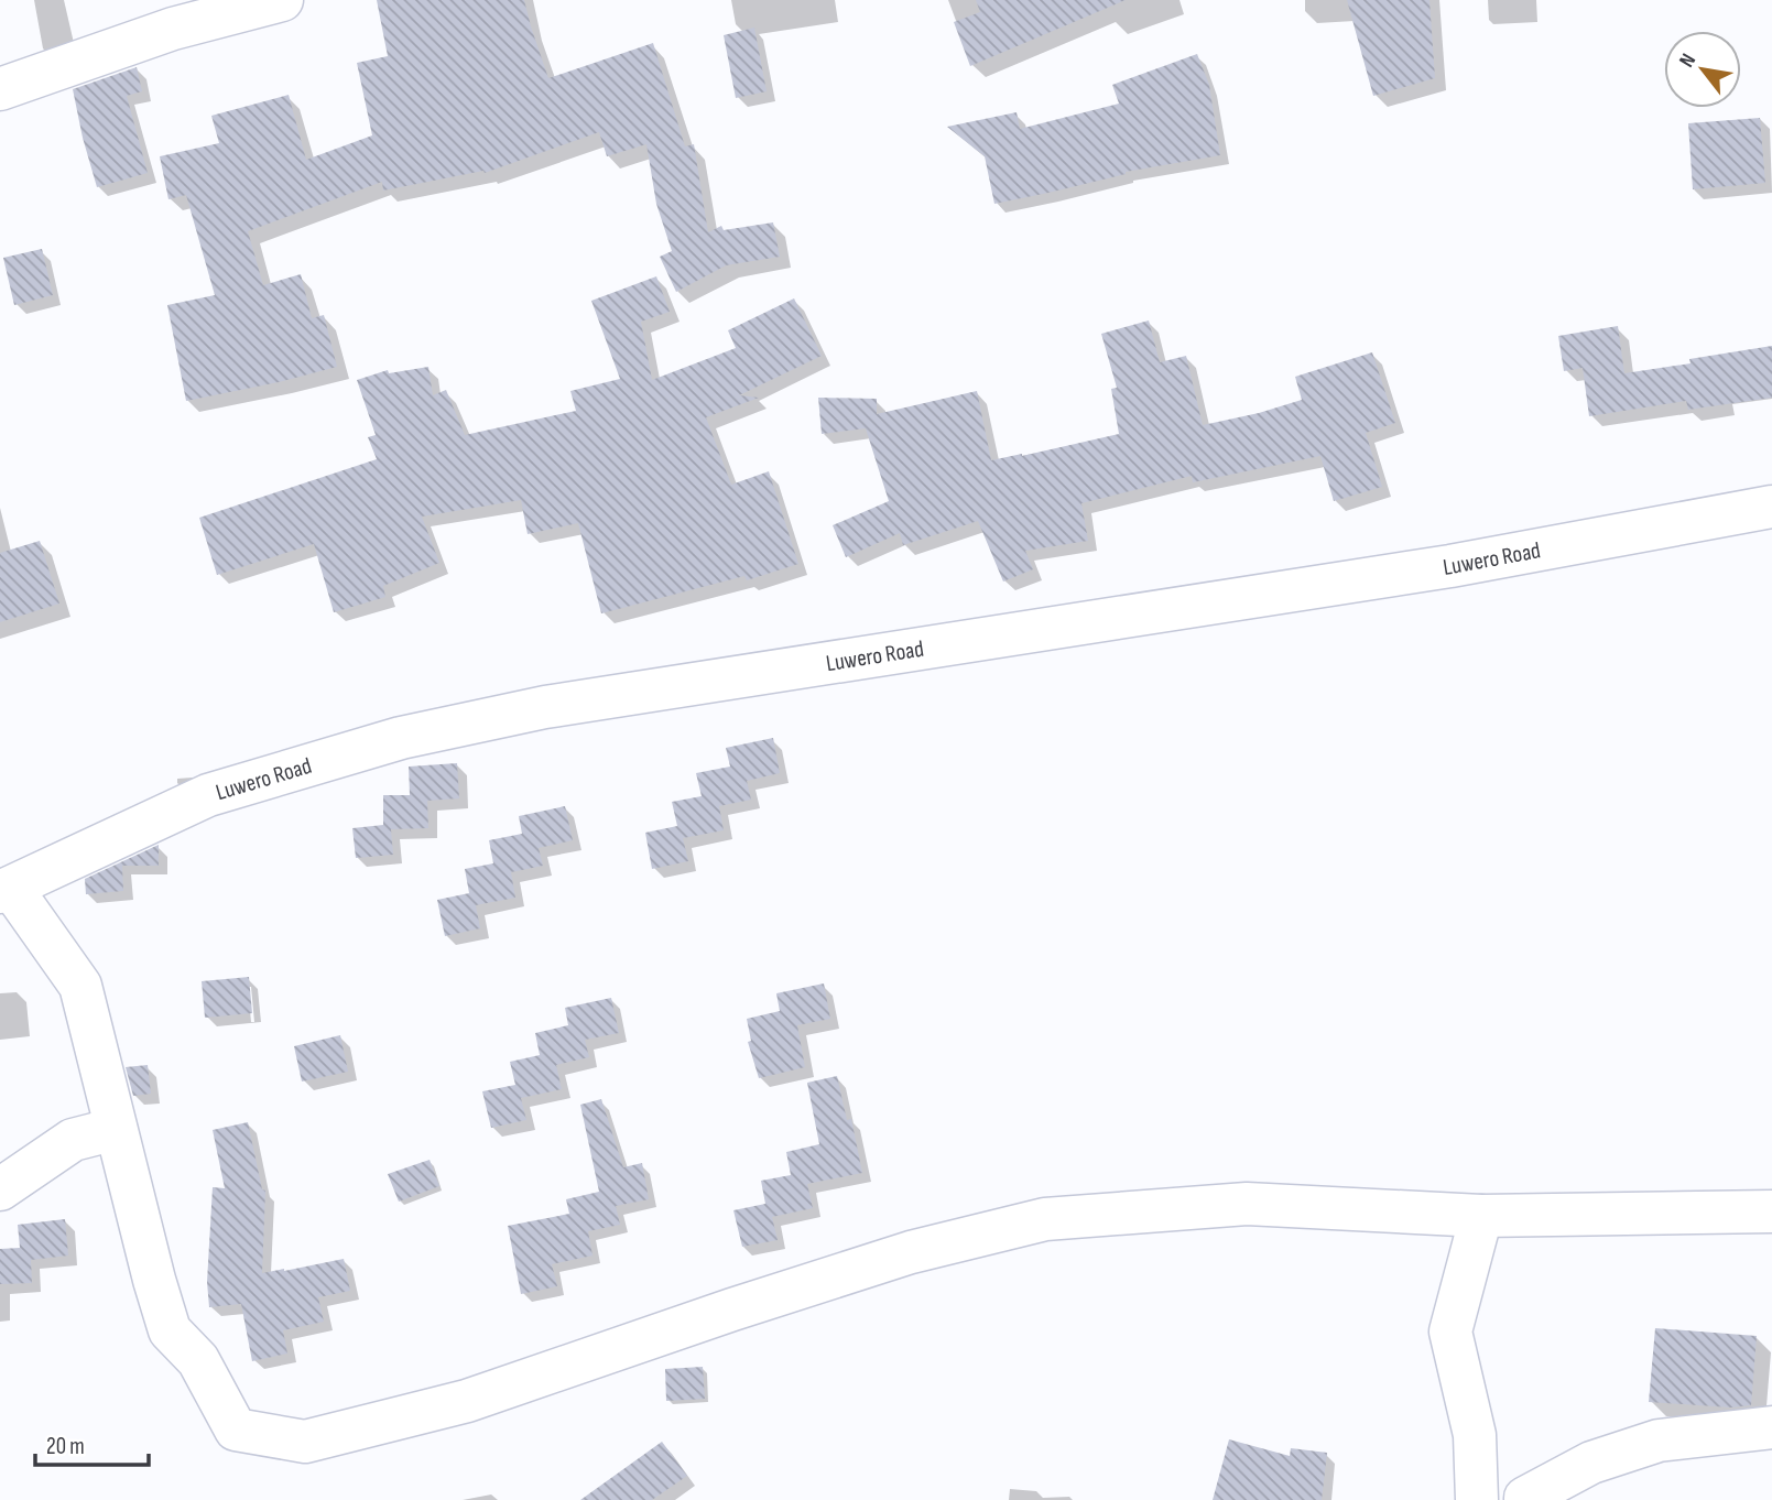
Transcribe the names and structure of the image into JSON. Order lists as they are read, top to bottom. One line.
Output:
{"streets":{"street":["Luwero Road"]},"scale_bar":"20 m","north":"top left"}
